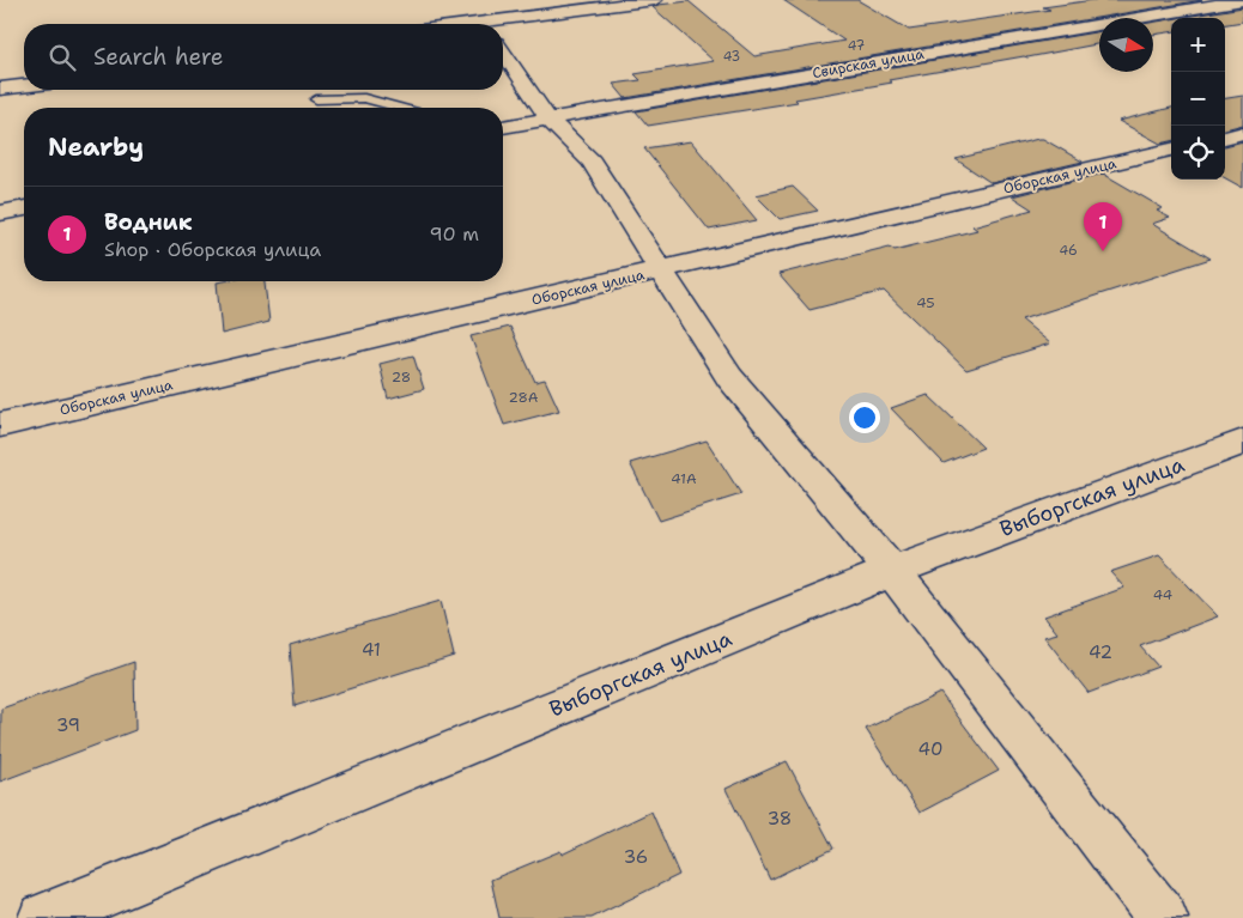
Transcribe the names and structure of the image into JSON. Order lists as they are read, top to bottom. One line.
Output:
{"streets":{"street":["Свирская улица","Оборская улица","Выборгская улица"]},"house_numbers":["47","43","46","45","28","28А","41А","44","41","42","39","40","38","36"],"north":"right","page":{"map_buttons":["+","−"],"search":"Search here","heading":"Nearby","list":[{"mark":"1","name":"Водник","note":"Shop · Оборская улица","value":"90 m"}],"pins":"1"}}
